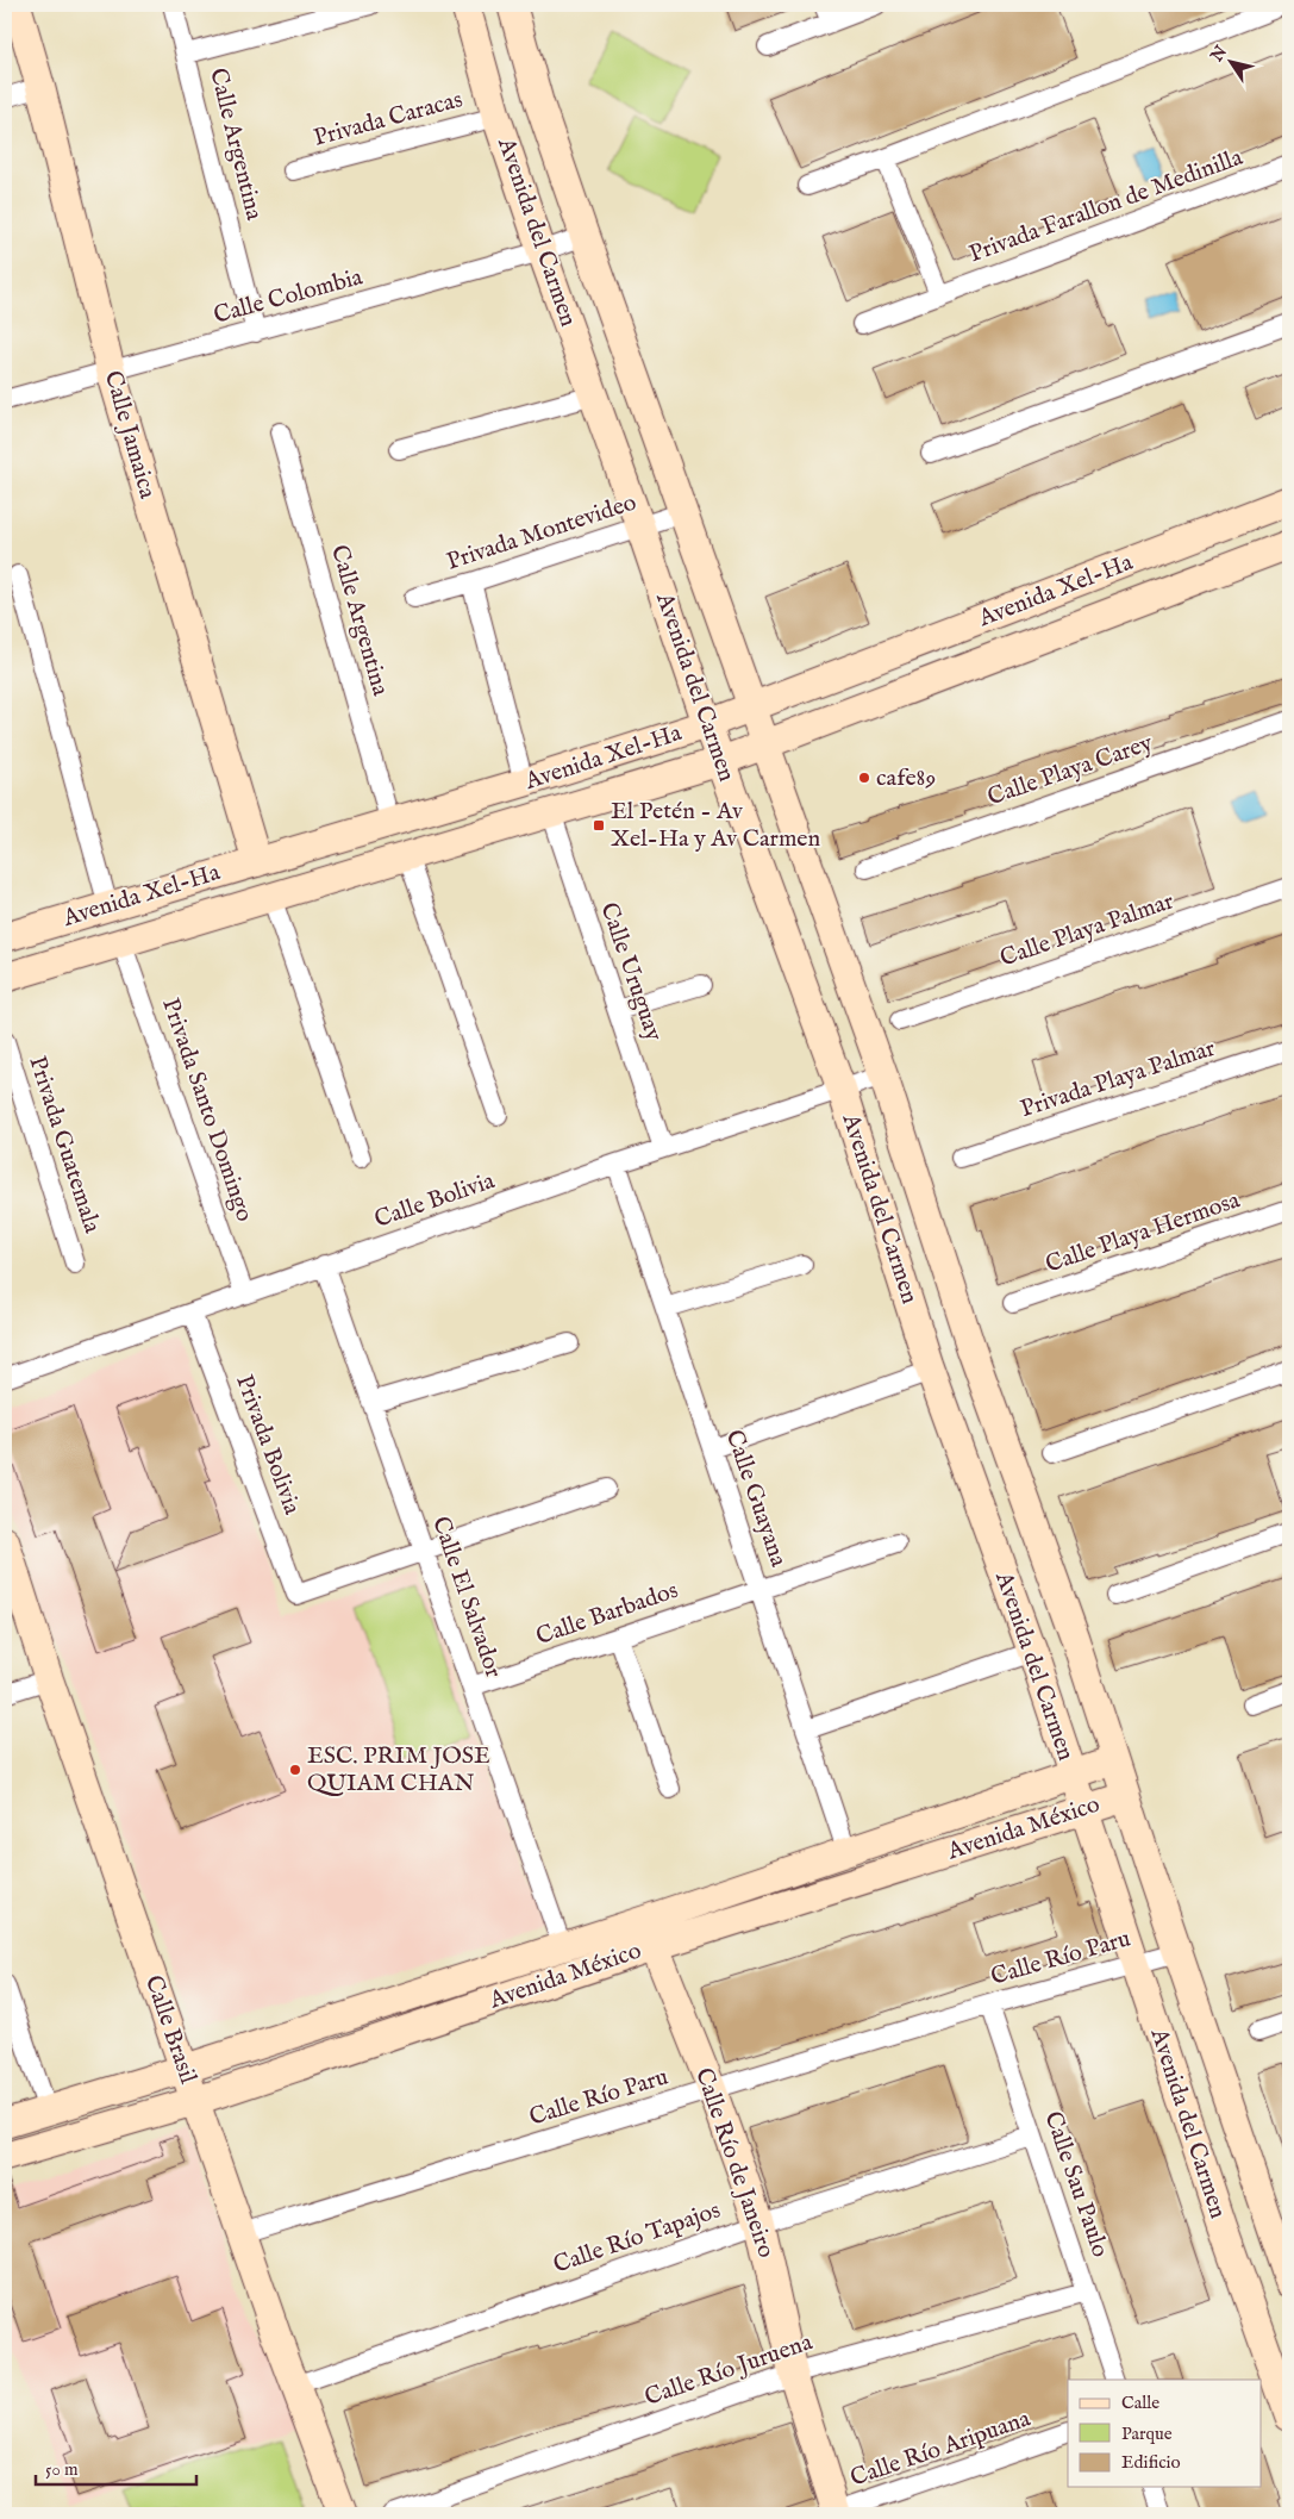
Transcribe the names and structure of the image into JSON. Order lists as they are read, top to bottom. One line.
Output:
{"streets":{"street":["Privada Caracas","Calle Argentina","Privada Farallon de Medinilla","Avenida del Carmen","Calle Colombia","Calle Jamaica","Privada Montevideo","Avenida Xel-Ha","Calle Playa Carey","Calle Playa Palmar","Calle Uruguay","Privada Playa Palmar","Privada Santo Domingo","Privada Guatemala","Calle Bolivia","Calle Playa Hermosa","Privada Bolivia","Calle Guayana","Calle El Salvador","Calle Barbados","Avenida México","Calle Río Paru","Calle Brasil","Calle Río de Janeiro","Calle Sau Paulo","Calle Río Tapajos","Calle Río Juruena","Calle Río Aripuana"]},"crossings":[["Privada Caracas","Avenida del Carmen"],["Calle Argentina","Calle Colombia"],["Calle Argentina","Avenida Xel-Ha"],["Avenida del Carmen","Calle Colombia"],["Avenida del Carmen","Privada Montevideo"],["Avenida del Carmen","Avenida Xel-Ha"],["Avenida del Carmen","Calle Bolivia"],["Avenida del Carmen","Avenida México"],["Avenida del Carmen","Calle Río Paru"],["Calle Colombia","Calle Jamaica"],["Calle Jamaica","Avenida Xel-Ha"],["Avenida Xel-Ha","Calle Uruguay"],["Avenida Xel-Ha","Privada Santo Domingo"],["Calle Uruguay","Calle Bolivia"],["Privada Santo Domingo","Calle Bolivia"],["Calle Bolivia","Privada Bolivia"],["Calle Bolivia","Calle Guayana"],["Calle Bolivia","Calle El Salvador"],["Privada Bolivia","Calle El Salvador"],["Calle Guayana","Calle Barbados"],["Calle Guayana","Avenida México"],["Calle El Salvador","Calle Barbados"],["Calle El Salvador","Avenida México"],["Avenida México","Calle Brasil"],["Avenida México","Calle Río de Janeiro"],["Calle Río Paru","Calle Brasil"],["Calle Río Paru","Calle Río de Janeiro"],["Calle Río Paru","Calle Sau Paulo"],["Calle Brasil","Calle Río Tapajos"],["Calle Río de Janeiro","Calle Río Tapajos"],["Calle Río de Janeiro","Calle Río Juruena"],["Calle Río de Janeiro","Calle Río Aripuana"],["Calle Sau Paulo","Calle Río Tapajos"],["Calle Sau Paulo","Calle Río Juruena"]],"places":{"other":["cafe89","ESC. PRIM JOSE QUIAM CHAN"],"transit":["El Petén - Av Xel-Ha y Av Carmen"]},"legend":["Calle","Parque","Edificio"],"scale_bar":"50 m","north":"top left"}
